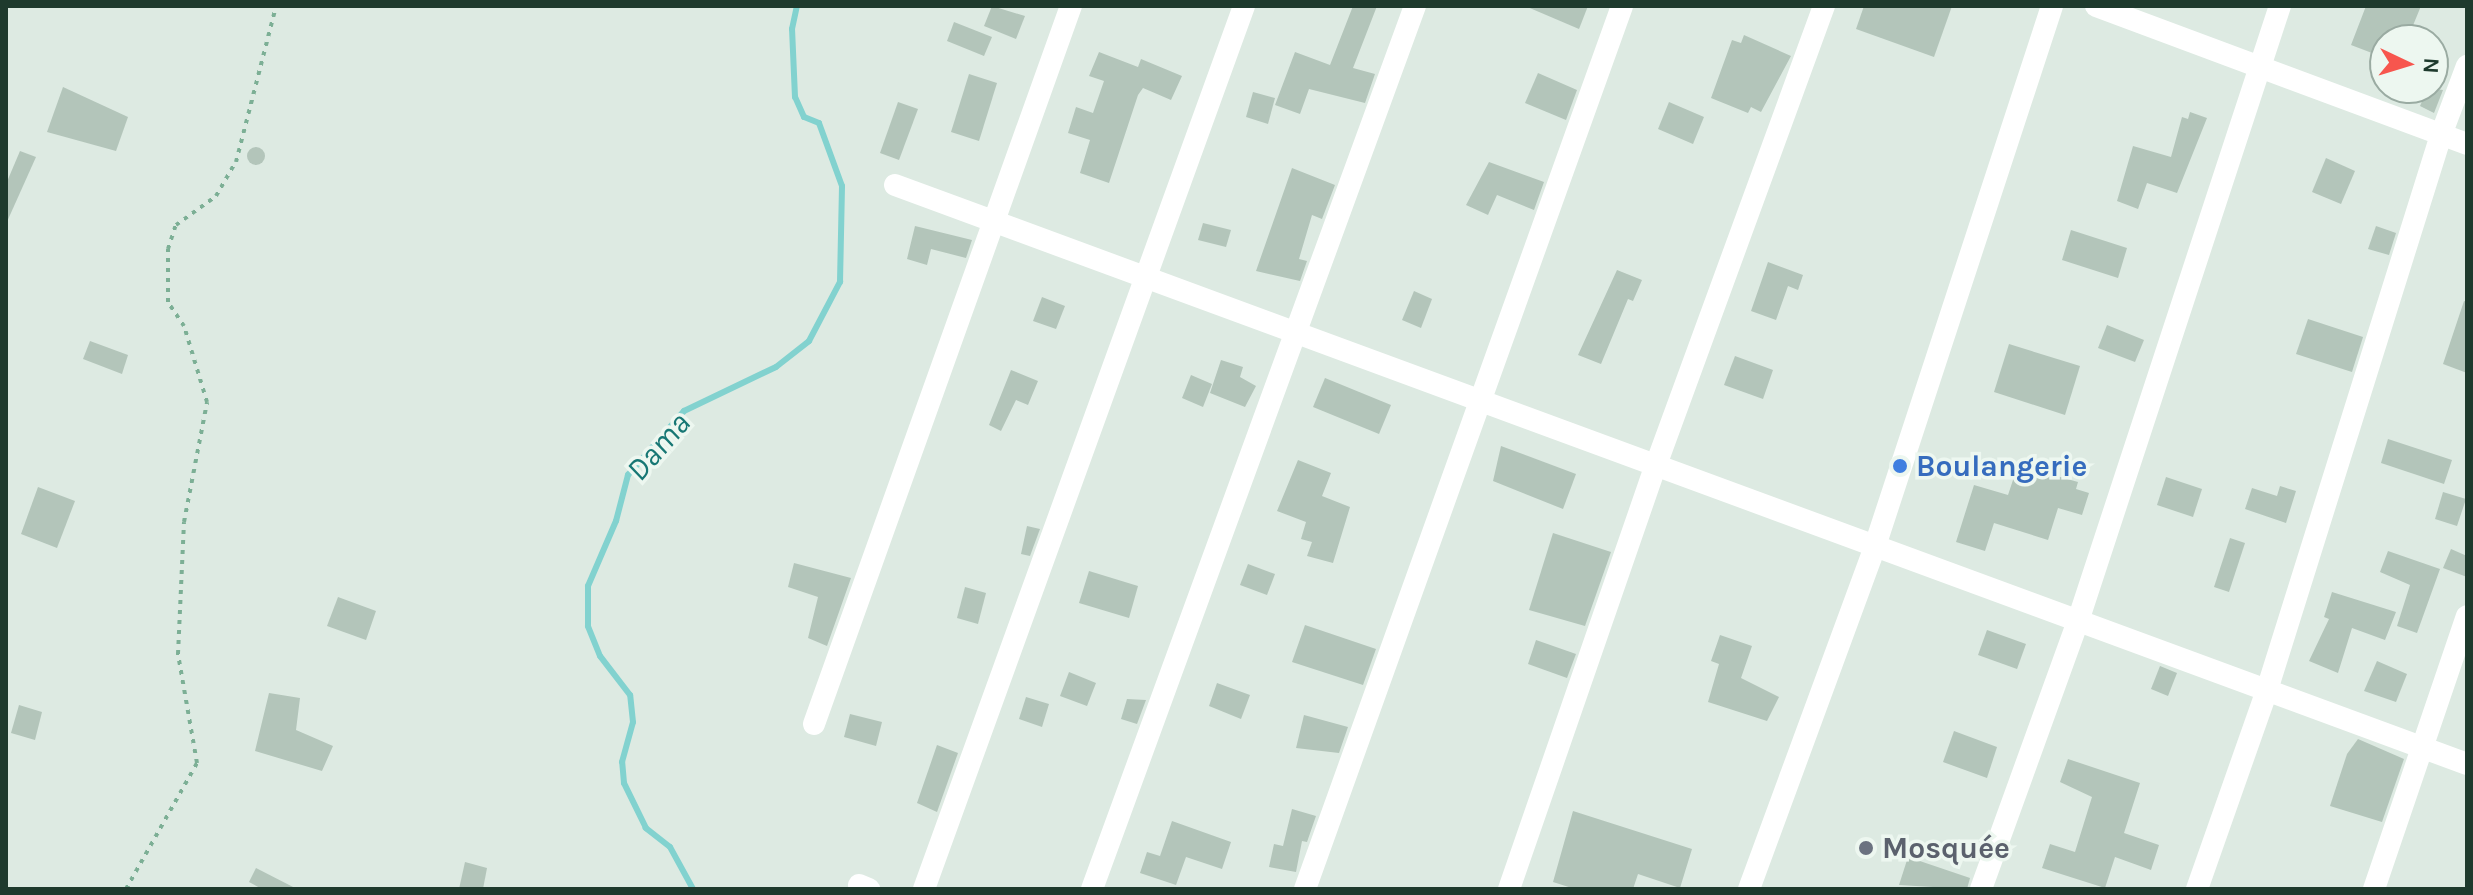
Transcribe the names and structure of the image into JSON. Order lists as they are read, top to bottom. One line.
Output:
{"water":["Dama"],"places":["Boulangerie","Mosquée"],"north":"right"}
